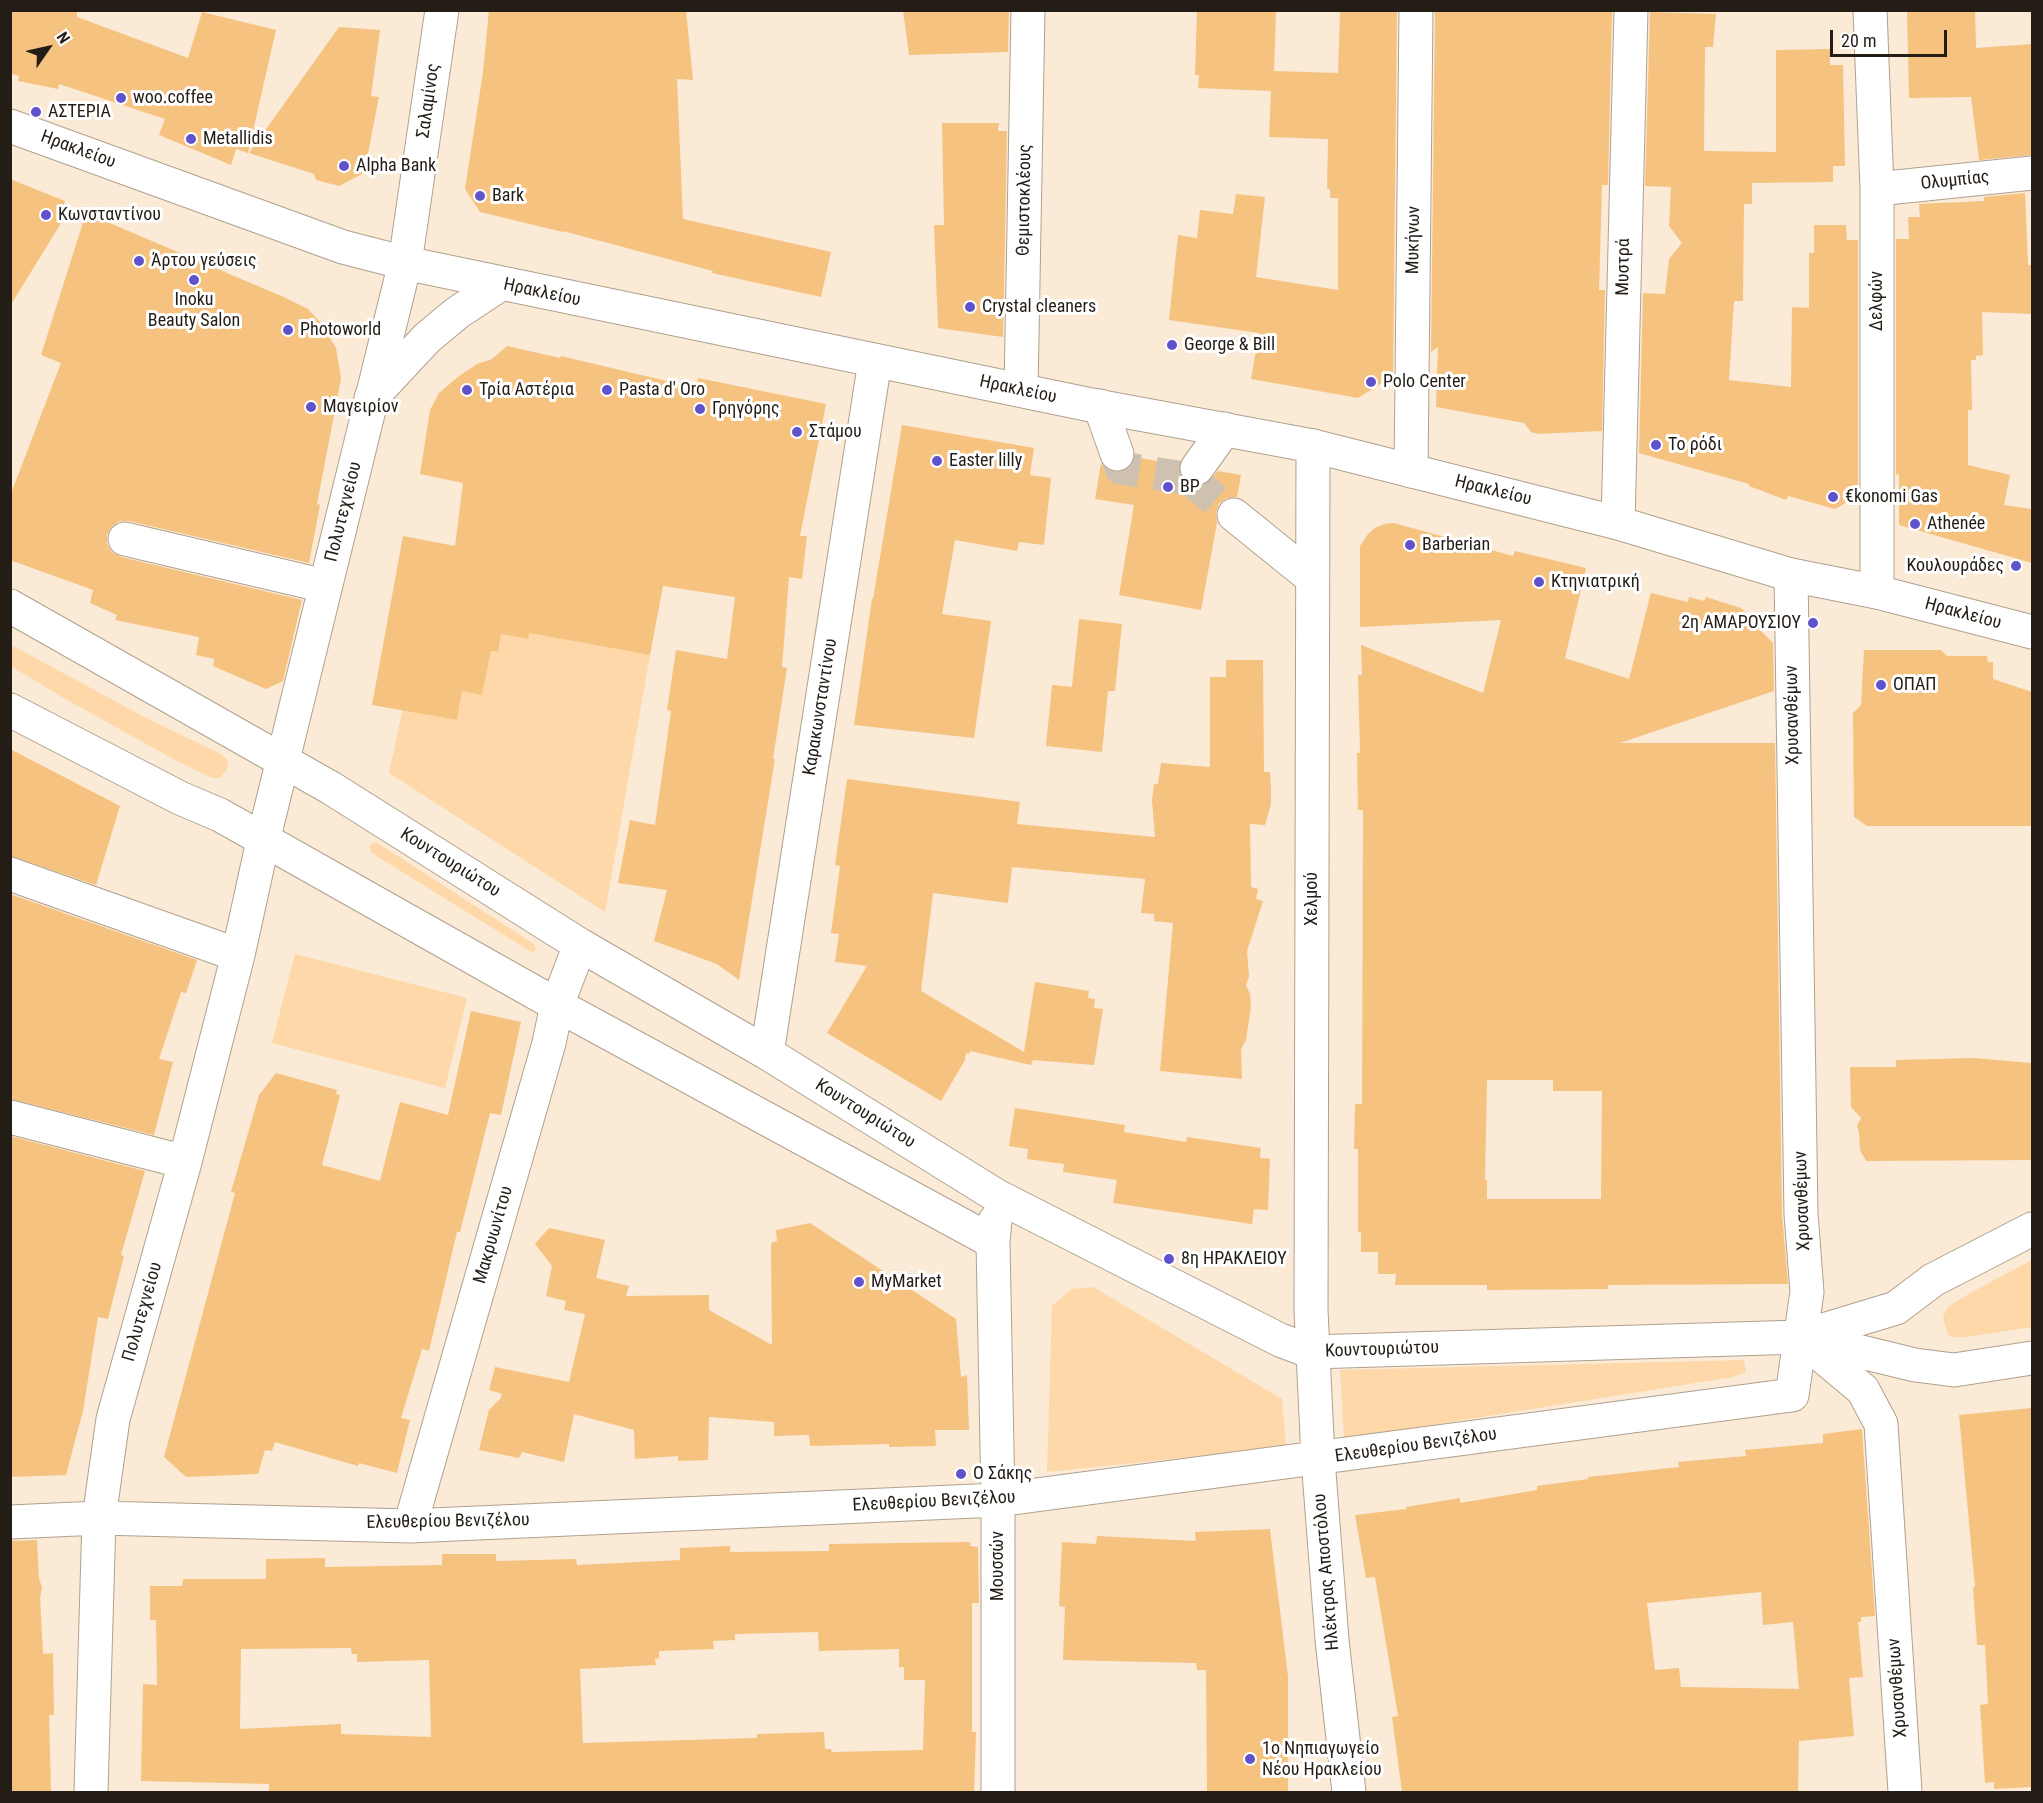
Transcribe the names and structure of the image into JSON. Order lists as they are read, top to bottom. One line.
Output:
{"streets":{"street":["Σαλαμίνος","Ηρακλείου","Ολυμπίας","Θεμιστοκλέους","Μυκήνων","Μυστρά","Δελφών","Πολυτεχνείου","Καρακωνσταντίνου","Χρυσανθέμων","Κουντουριώτου","Χελμού","Μακρυωνίτου","Ελευθερίου Βενιζέλου","Μουσσών","Ηλέκτρας Αποστόλου"]},"crossings":[["Σαλαμίνος","Ηρακλείου"],["Σαλαμίνος","Πολυτεχνείου"],["Ηρακλείου","Θεμιστοκλέους"],["Ηρακλείου","Μυκήνων"],["Ηρακλείου","Μυστρά"],["Ηρακλείου","Δελφών"],["Ηρακλείου","Πολυτεχνείου"],["Ηρακλείου","Καρακωνσταντίνου"],["Ηρακλείου","Χρυσανθέμων"],["Ηρακλείου","Χελμού"],["Ολυμπίας","Δελφών"],["Πολυτεχνείου","Κουντουριώτου"],["Πολυτεχνείου","Ελευθερίου Βενιζέλου"],["Καρακωνσταντίνου","Κουντουριώτου"],["Χρυσανθέμων","Κουντουριώτου"],["Χρυσανθέμων","Ελευθερίου Βενιζέλου"],["Κουντουριώτου","Χελμού"],["Κουντουριώτου","Μακρυωνίτου"],["Κουντουριώτου","Ελευθερίου Βενιζέλου"],["Κουντουριώτου","Μουσσών"],["Κουντουριώτου","Ηλέκτρας Αποστόλου"],["Χελμού","Ηλέκτρας Αποστόλου"],["Μακρυωνίτου","Ελευθερίου Βενιζέλου"],["Ελευθερίου Βενιζέλου","Μουσσών"],["Ελευθερίου Βενιζέλου","Ηλέκτρας Αποστόλου"]],"places":["woo.coffee","ΑΣΤΕΡΙΑ","Metallidis","Alpha Bank","Bark","Κωνσταντίνου","Άρτου γεύσεις","Inoku Beauty Salon","Crystal cleaners","Photoworld","George & Bill","Polo Center","Τρία Αστέρια","Pasta d' Oro","Μαγειρίον","Γρηγόρης","Στάμου","Το ρόδι","Easter lilly","BP","€konomi Gas","Athenée","Barberian","Κουλουράδες","Κτηνιατρική","2η ΑΜΑΡΟΥΣΙΟΥ","ΟΠΑΠ","8η ΗΡΑΚΛΕΙΟΥ","MyMarket","Ο Σάκης","1ο Νηπιαγωγείο Νέου Ηρακλείου"],"scale_bar":"20 m","north":"top right"}
